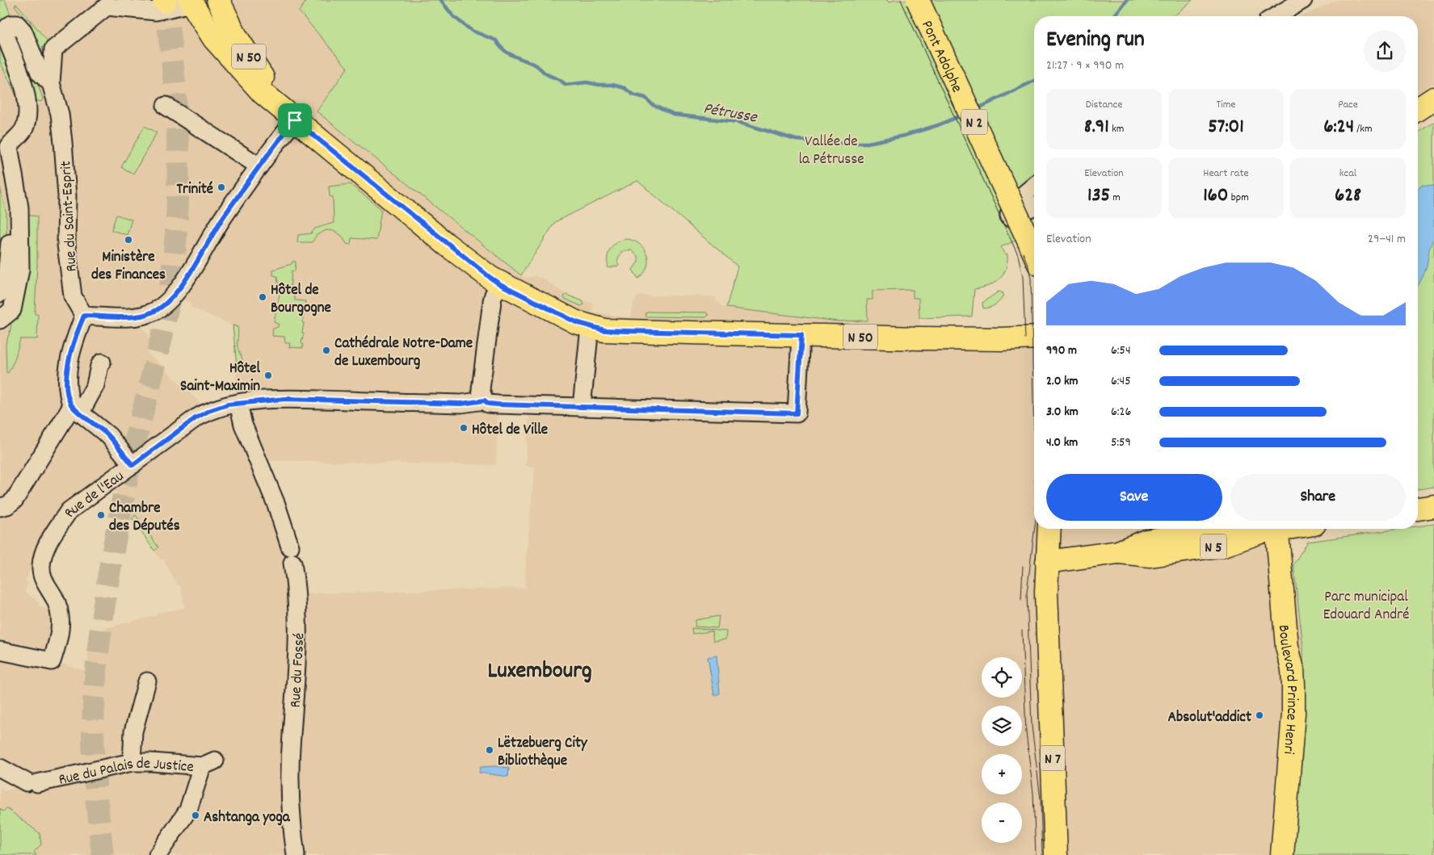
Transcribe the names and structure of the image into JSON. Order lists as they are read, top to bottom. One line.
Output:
{"streets":{"main road":["Pont Adolphe","N 50","N 2","N 5","Boulevard Prince Henri","N 7"],"street":["Rue du Saint-Esprit","Rue de l'Eau","Rue du Fossé","Rue du Palais de Justice"]},"crossings":[["N 50","Rue du Saint-Esprit"],["Rue de l'Eau","Rue du Fossé"],["N 5","N 7"]],"districts":["Luxembourg"],"water":["Pétrusse"],"parks":["Vallée de la Pétrusse","Parc municipal Edouard André"],"places":["Trinité","Ministère des Finances","Hôtel de Bourgogne","Cathédrale Notre-Dame de Luxembourg","Hôtel Saint-Maximin","Hôtel de Ville","Chambre des Députés","Absolut'addict","Lëtzebuerg City Bibliothèque","Ashtanga yoga"],"page":{"heading":["Evening run","21:27 · 9 × 990 m"],"stats":[["Distance","8.91 km"],["Time","57:01"],["Pace","6:24 /km"],["Elevation","135 m"],["Heart rate","160 bpm"],["kcal","628"]],"chart":["Elevation","29–41 m"],"list":[{"name":"990 m","note":"6:54"},{"name":"2.0 km","note":"6:45"},{"name":"3.0 km","note":"6:26"},{"name":"4.0 km","note":"5:59"}],"buttons":["Save","Share"],"map_buttons":["+","−"]}}
